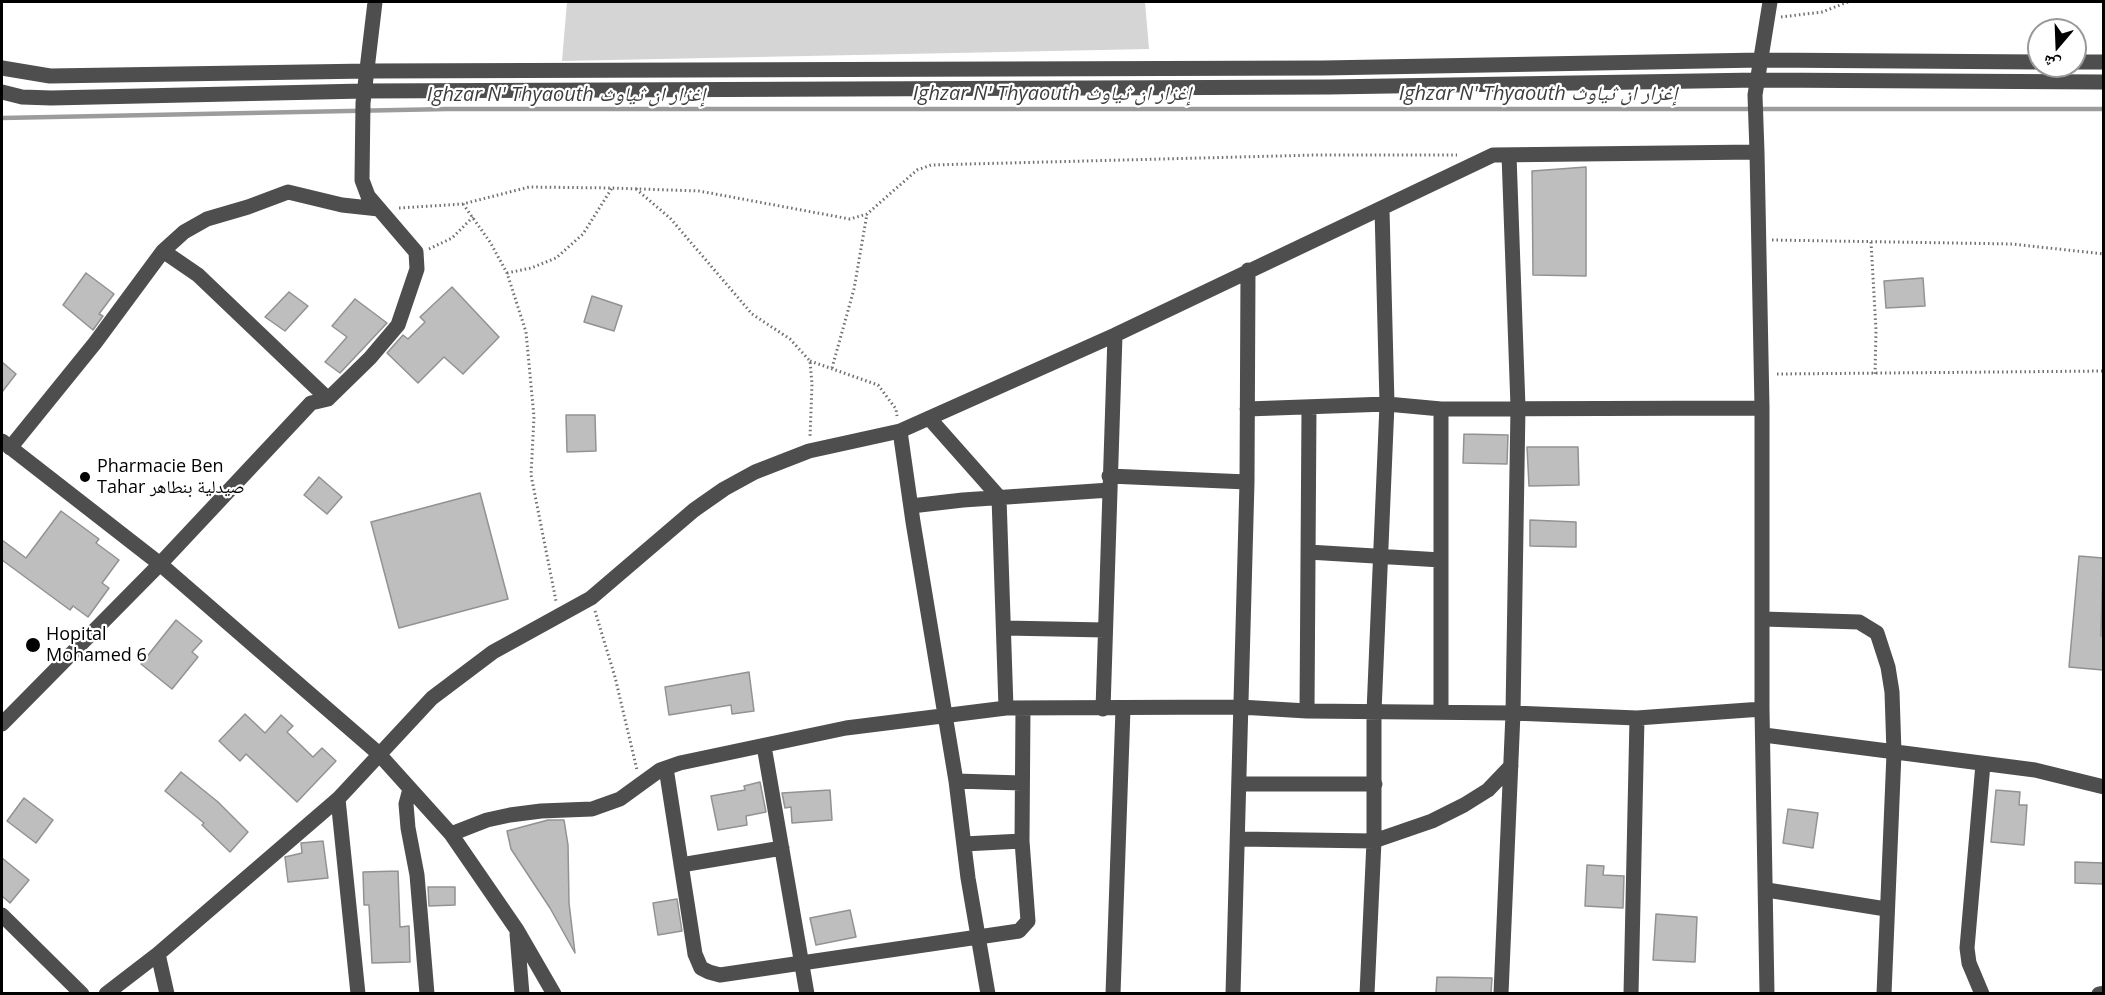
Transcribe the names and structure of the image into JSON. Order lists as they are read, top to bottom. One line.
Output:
{"water":["Ighzar N' Thyaouth إغزار ان ثياوث"],"places":["Pharmacie Ben Tahar صيدلية بنطاهر","Hopital Mohamed 6"],"north":"bottom"}
